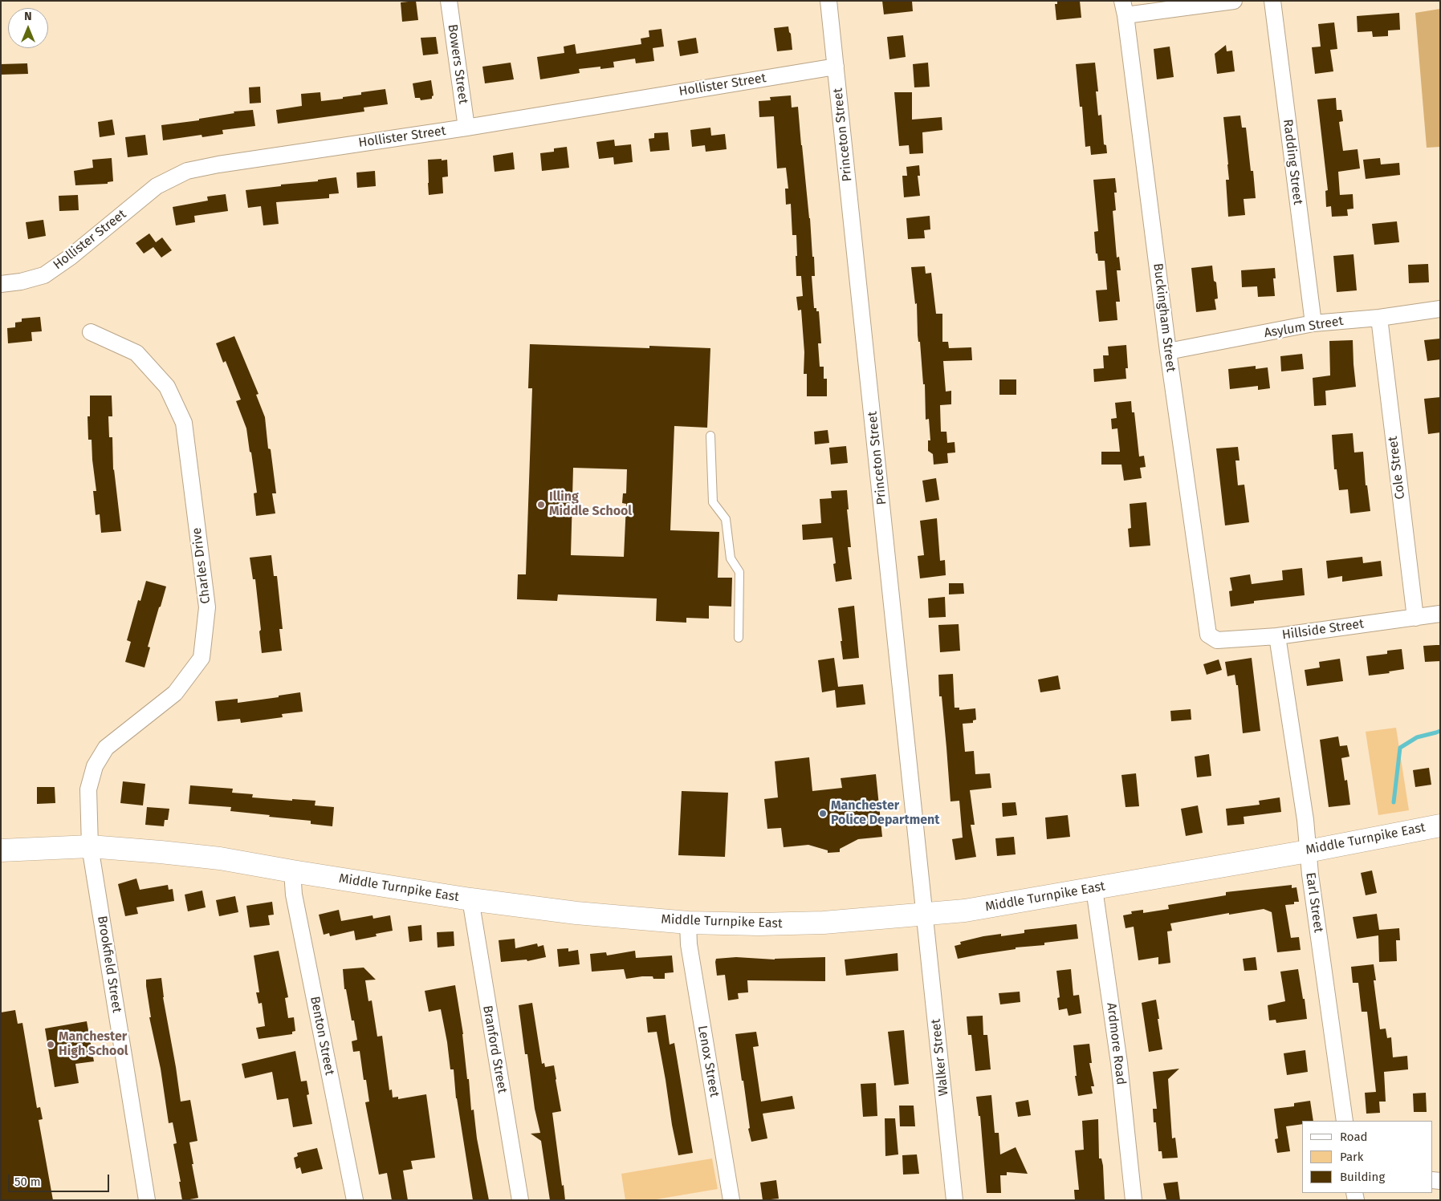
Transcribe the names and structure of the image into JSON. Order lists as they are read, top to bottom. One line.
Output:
{"streets":{"main road":["Middle Turnpike East"],"street":["Bowers Street","Hollister Street","Princeton Street","Radding Street","Buckingham Street","Asylum Street","Cole Street","Charles Drive","Hillside Street","Earl Street","Brookfield Street","Benton Street","Ardmore Road","Branford Street","Walker Street","Lenox Street"]},"crossings":[["Bowers Street","Hollister Street"],["Hollister Street","Princeton Street"],["Princeton Street","Middle Turnpike East"],["Princeton Street","Walker Street"],["Radding Street","Asylum Street"],["Buckingham Street","Asylum Street"],["Buckingham Street","Hillside Street"],["Asylum Street","Cole Street"],["Cole Street","Hillside Street"],["Charles Drive","Middle Turnpike East"],["Charles Drive","Brookfield Street"],["Hillside Street","Earl Street"],["Middle Turnpike East","Earl Street"],["Middle Turnpike East","Brookfield Street"],["Middle Turnpike East","Benton Street"],["Middle Turnpike East","Ardmore Road"],["Middle Turnpike East","Branford Street"],["Middle Turnpike East","Walker Street"],["Middle Turnpike East","Lenox Street"]],"places":["Illing Middle School","Manchester Police Department","Manchester High School"],"legend":["Road","Park","Building"],"scale_bar":"50 m","north":"top"}
